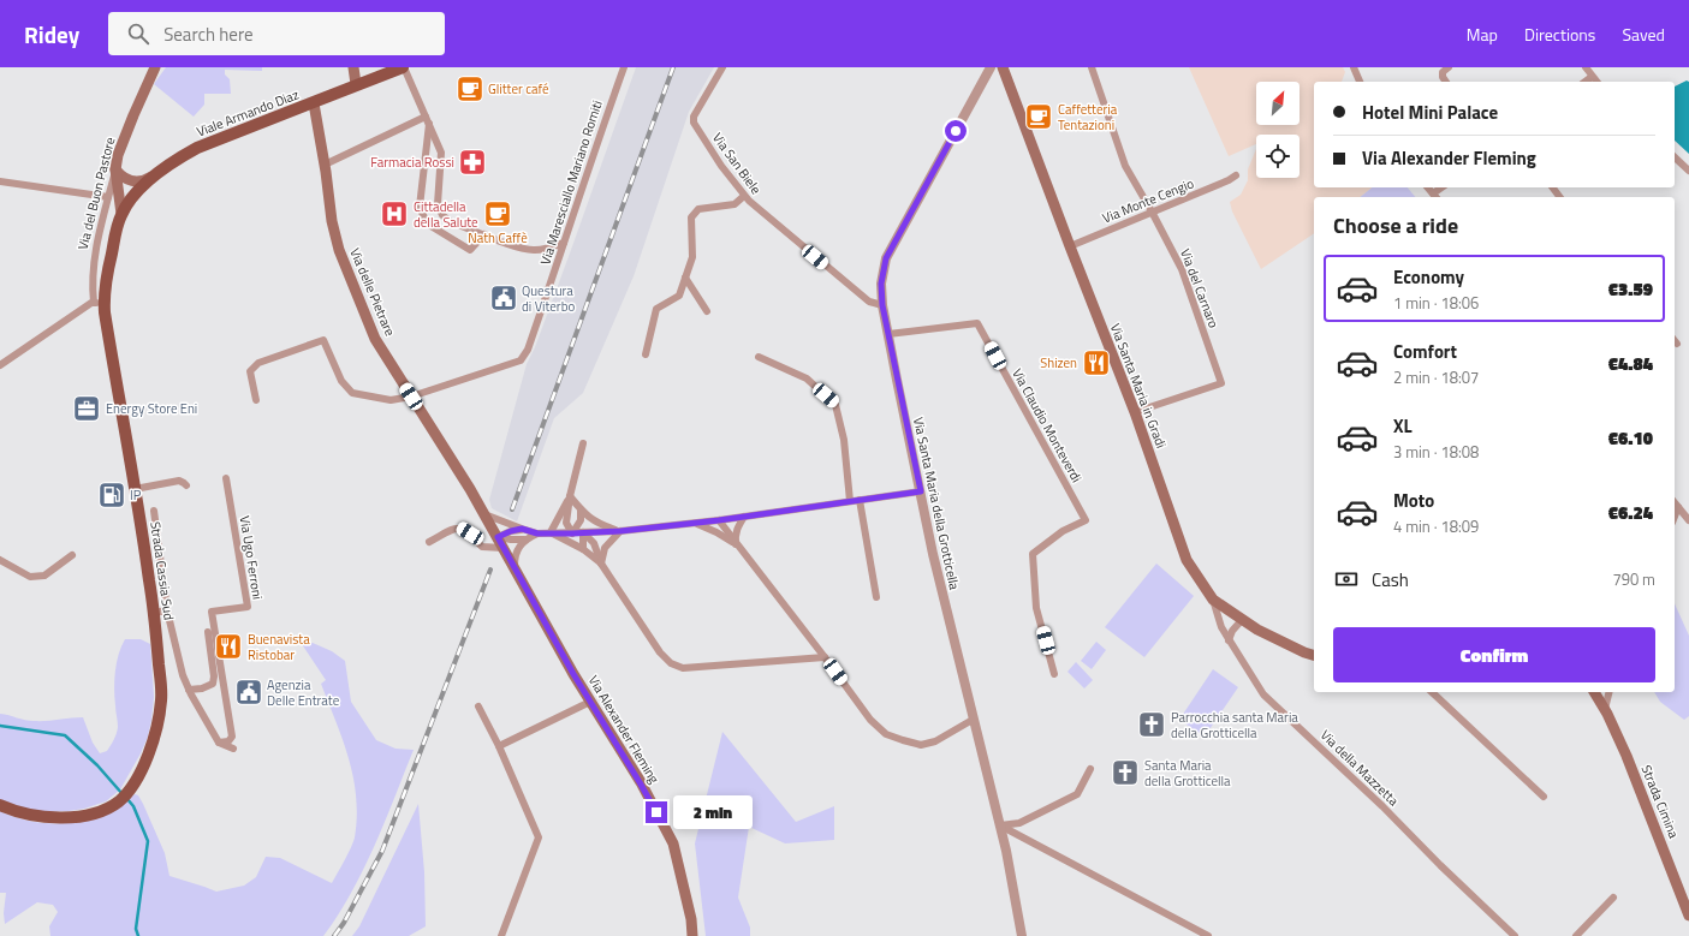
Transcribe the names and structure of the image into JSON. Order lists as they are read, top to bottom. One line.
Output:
{"streets":{"main road":["Viale Armando Diaz","Via del Buon Pastore","Via delle Pietrare","Via Santa Maria in Gradi","Strada Cassia Sud","Via Alexander Fleming","Strada Cimina"],"street":["Via San Biele","Via Maresciallo Mariano Romiti","Via Monte Cengio","Via del Carnaro","Via Claudio Monteverdi","Via Santa Maria della Grotticella","Via Ugo Ferroni","Via della Mazzetta"]},"crossings":[["Viale Armando Diaz","Via delle Pietrare"],["Viale Armando Diaz","Strada Cassia Sud"],["Via San Biele","Via Santa Maria della Grotticella"],["Via Maresciallo Mariano Romiti","Via delle Pietrare"],["Via del Buon Pastore","Strada Cassia Sud"],["Via Monte Cengio","Via del Carnaro"],["Via Monte Cengio","Via Santa Maria in Gradi"],["Via del Carnaro","Via Santa Maria in Gradi"],["Via delle Pietrare","Via Alexander Fleming"],["Via Santa Maria in Gradi","Via della Mazzetta"],["Via Claudio Monteverdi","Via Santa Maria della Grotticella"]],"places":{"cafe":["Glitter café","Caffetteria Tentazioni","Nath Caffè"],"pharmacy":["Farmacia Rossi"],"hospital":["Cittadella della Salute"],"public building":["Questura di Viterbo","Agenzia Delle Entrate"],"restaurant":["Shizen","Buenavista Ristobar"],"office":["Energy Store Eni"],"fuel station":["IP"],"church":["Parrocchia santa Maria della Grotticella","Santa Maria della Grotticella"]},"north":"top right","page":{"header":"Ridey","search":"Search here","nav":["Map","Directions","Saved"],"banner":["Hotel Mini Palace","Via Alexander Fleming"],"heading":"Choose a ride","list":[{"name":"Economy","note":"1 min · 18:06","value":"€3.59"},{"name":"Comfort","note":"2 min · 18:07","value":"€4.84"},{"name":"XL","note":"3 min · 18:08","value":"€6.10"},{"name":"Moto","note":"4 min · 18:09","value":"€6.24"}],"pay":["Cash","790 m"],"buttons":"Confirm","bubble":"2 min"}}
